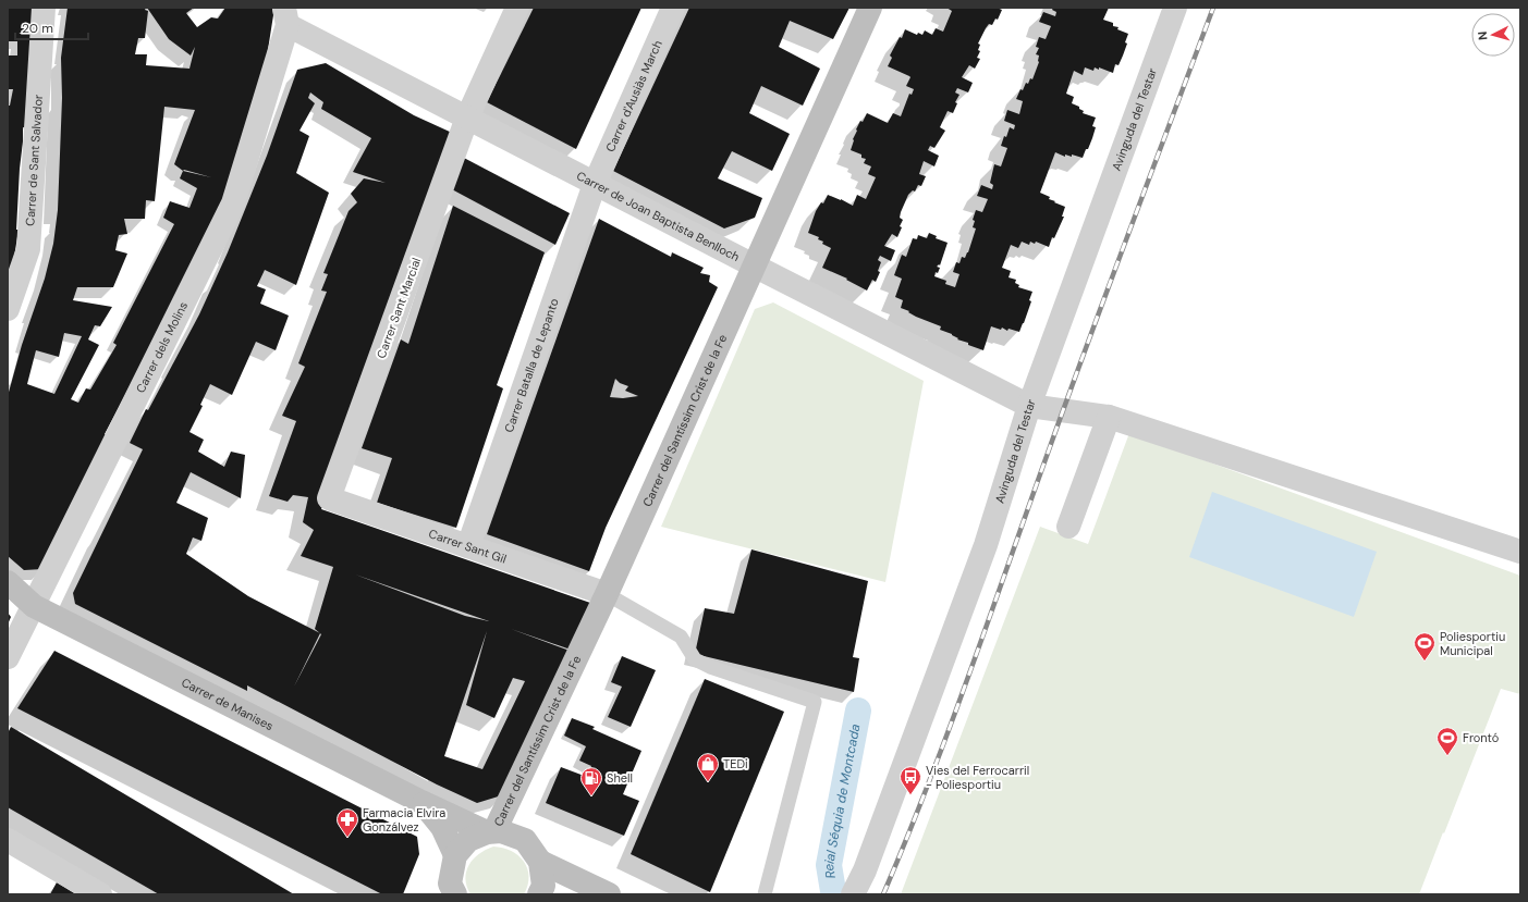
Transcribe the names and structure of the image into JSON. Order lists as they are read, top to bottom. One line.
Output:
{"streets":{"street":["Carrer d'Ausiàs March","Avinguda del Testar","Carrer de Sant Salvador","Carrer de Joan Baptista Benlloch","Carrer Sant Marcial","Carrer dels Molins","Carrer Batalla de Lepanto","Carrer del Santíssim Crist de la Fe","Carrer Sant Gil","Carrer de Manises"]},"crossings":[["Carrer d'Ausiàs March","Carrer de Joan Baptista Benlloch"],["Carrer d'Ausiàs March","Carrer Batalla de Lepanto"],["Avinguda del Testar","Carrer de Joan Baptista Benlloch"],["Carrer de Joan Baptista Benlloch","Carrer Sant Marcial"],["Carrer de Joan Baptista Benlloch","Carrer dels Molins"],["Carrer de Joan Baptista Benlloch","Carrer Batalla de Lepanto"],["Carrer de Joan Baptista Benlloch","Carrer del Santíssim Crist de la Fe"],["Carrer Sant Marcial","Carrer Sant Gil"],["Carrer dels Molins","Carrer de Manises"],["Carrer Batalla de Lepanto","Carrer Sant Gil"],["Carrer del Santíssim Crist de la Fe","Carrer Sant Gil"],["Carrer del Santíssim Crist de la Fe","Carrer de Manises"]],"water":["Reial Séquia de Montcada"],"places":{"sports":["Poliesportiu Municipal","Frontó"],"shop":["TEDi"],"bus stop":["Vies del Ferrocarril - Poliesportiu"],"fuel station":["Shell"],"pharmacy":["Farmacia Elvira Gonzálvez"]},"scale_bar":"20 m","north":"left"}
